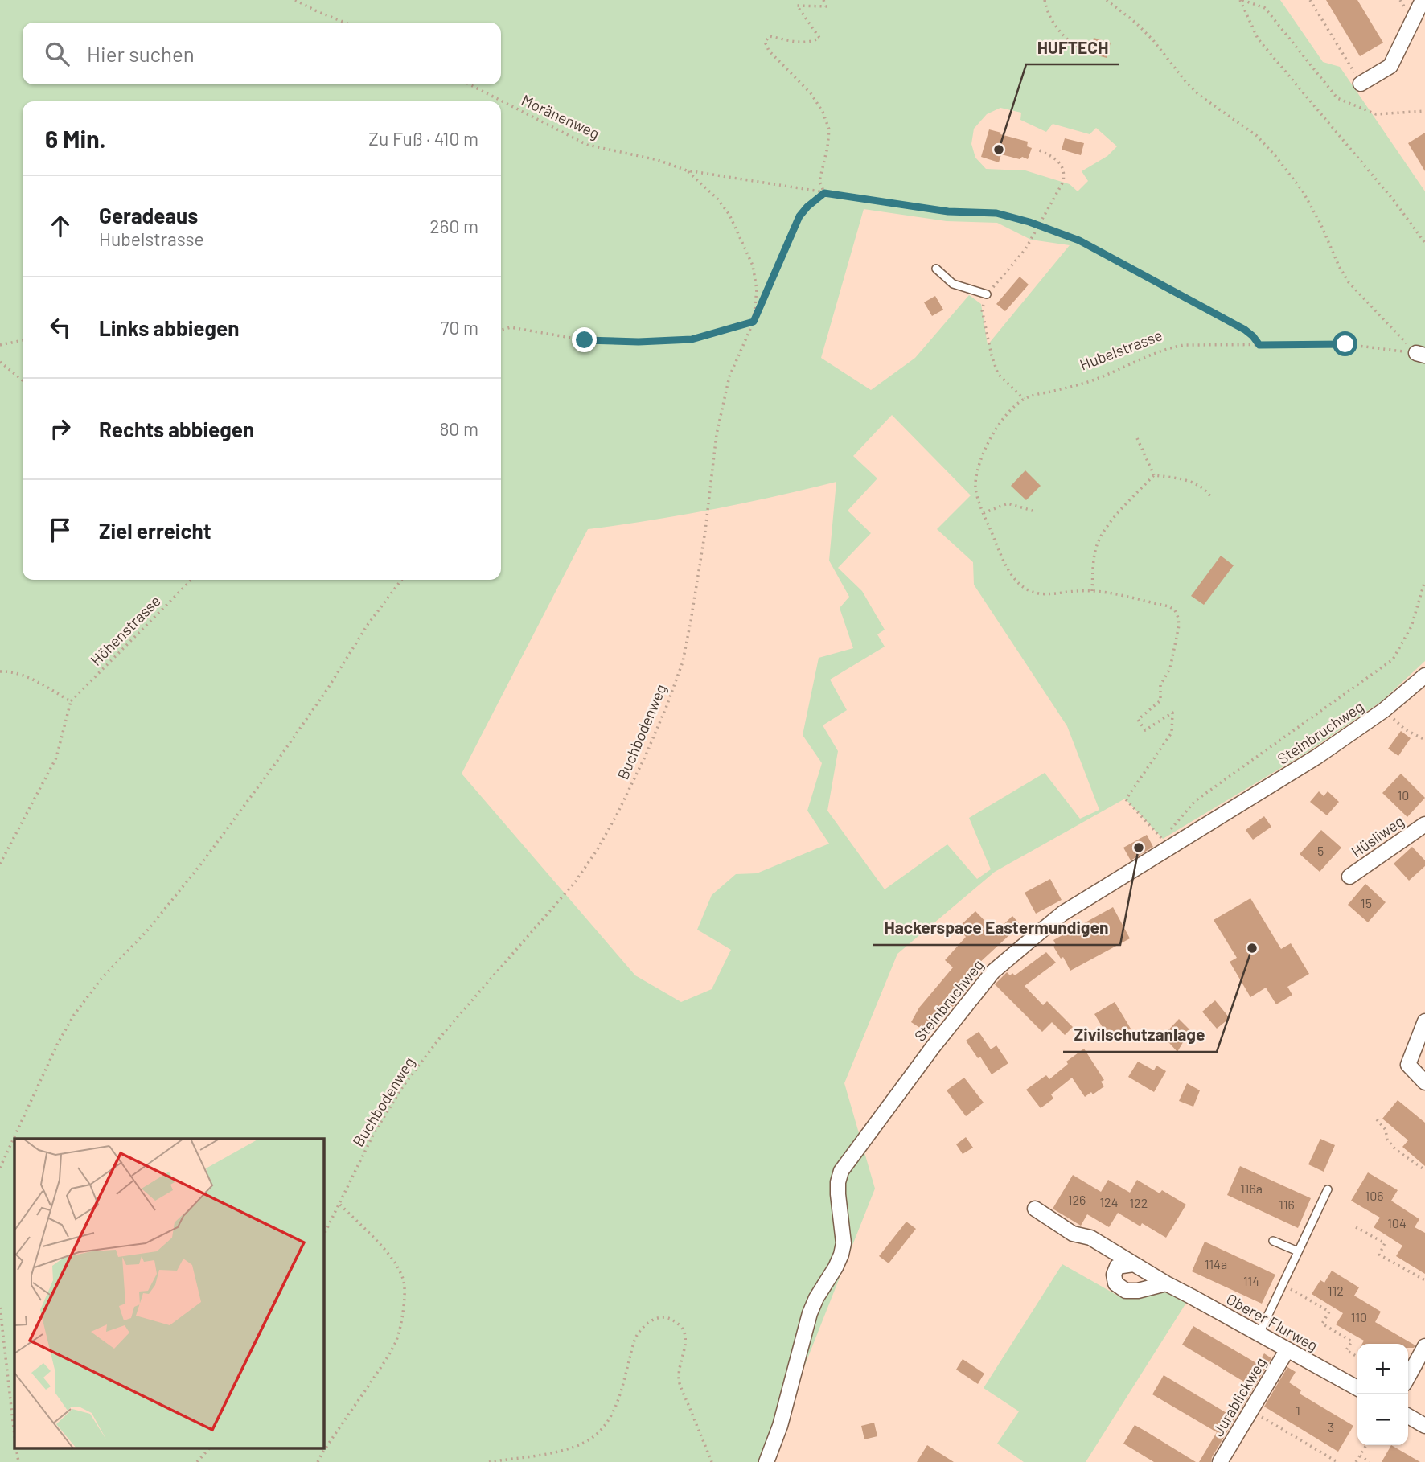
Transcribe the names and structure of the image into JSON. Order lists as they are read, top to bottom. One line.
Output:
{"streets":{"street":["Steinbruchweg","Hüsliweg","Oberer Flurweg","Jurablickweg"],"path":["Moränenweg","Hubelstrasse","Höhenstrasse","Buchbodenweg"]},"crossings":[["Moränenweg","Buchbodenweg"],["Oberer Flurweg","Jurablickweg"]],"places":["HUFTECH","Hackerspace Eastermundigen","Zivilschutzanlage"],"house_numbers":["10","5","15","116a","106","126","124","122","116","104","114a","114","112","110","1","3"],"page":{"search":"Hier suchen","heading":["6 Min.","Zu Fuß · 410 m"],"list":[["Geradeaus","Hubelstrasse","260 m"],["Links abbiegen","70 m"],["Rechts abbiegen","80 m"],"Ziel erreicht"],"map_buttons":["+","−"]}}
